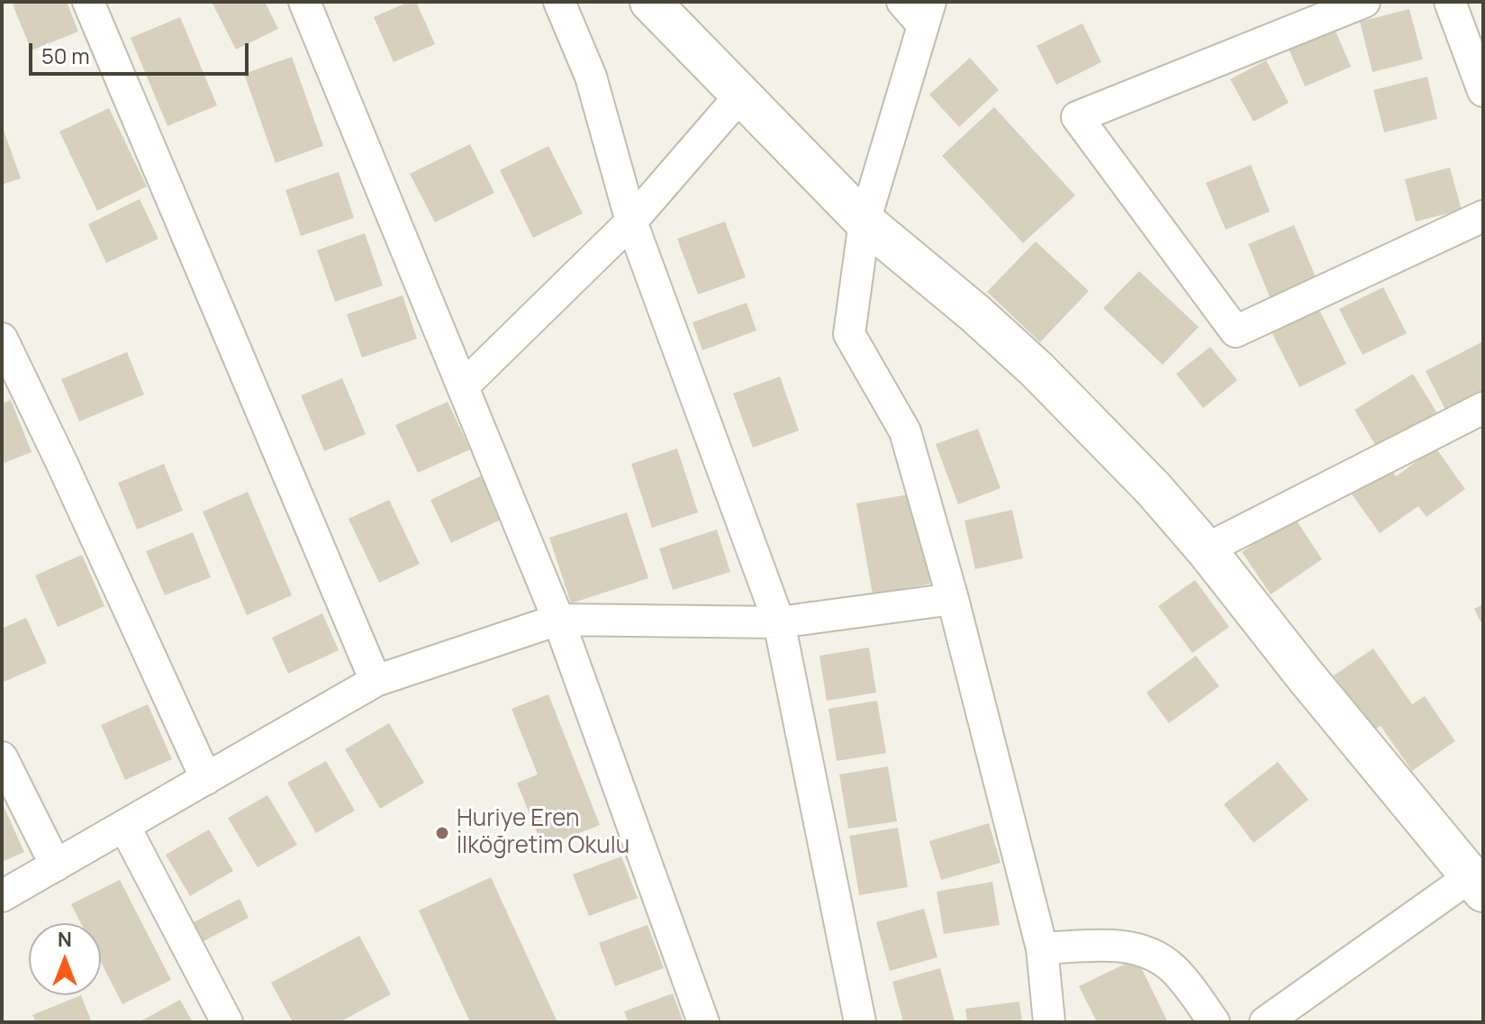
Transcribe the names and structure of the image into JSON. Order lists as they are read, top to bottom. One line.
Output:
{"places":["Huriye Eren İlköğretim Okulu"],"scale_bar":"50 m","north":"top"}
